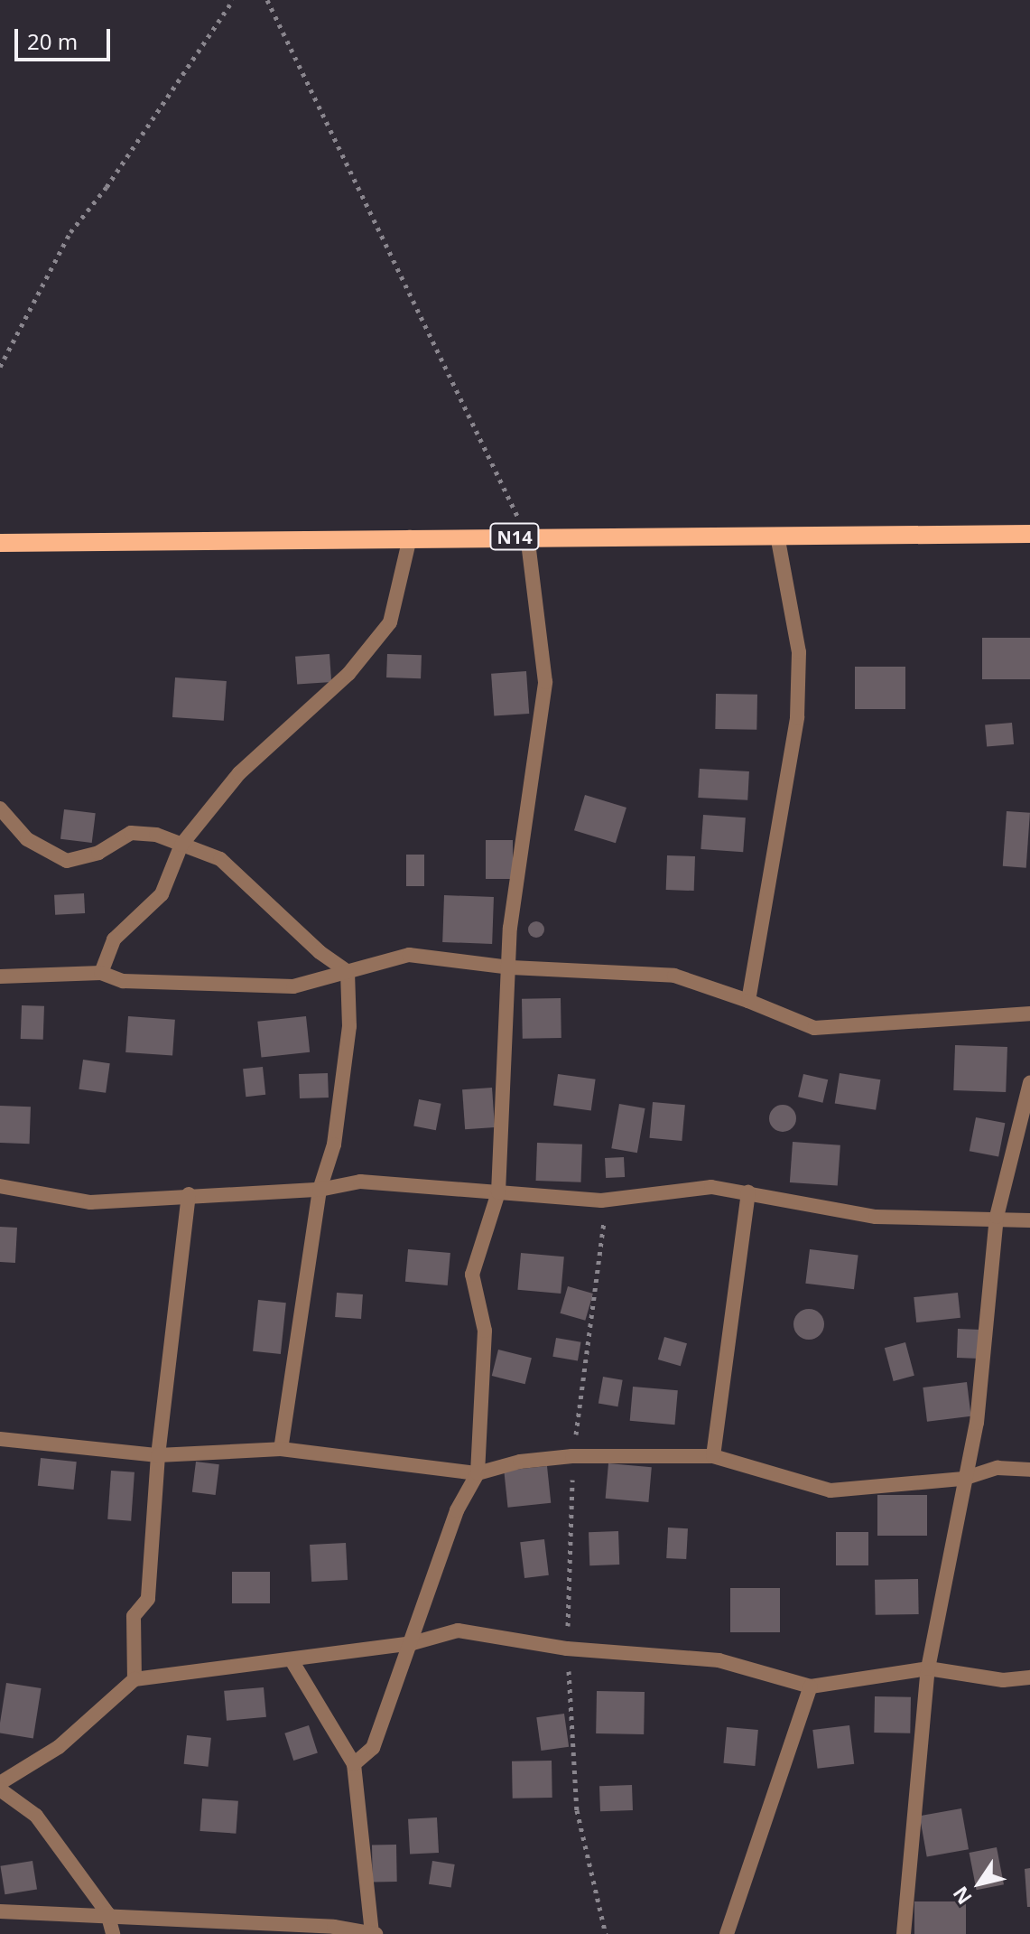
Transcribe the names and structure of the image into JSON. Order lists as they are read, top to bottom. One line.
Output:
{"streets":{"main road":["N14"]},"scale_bar":"20 m","north":"bottom left"}
